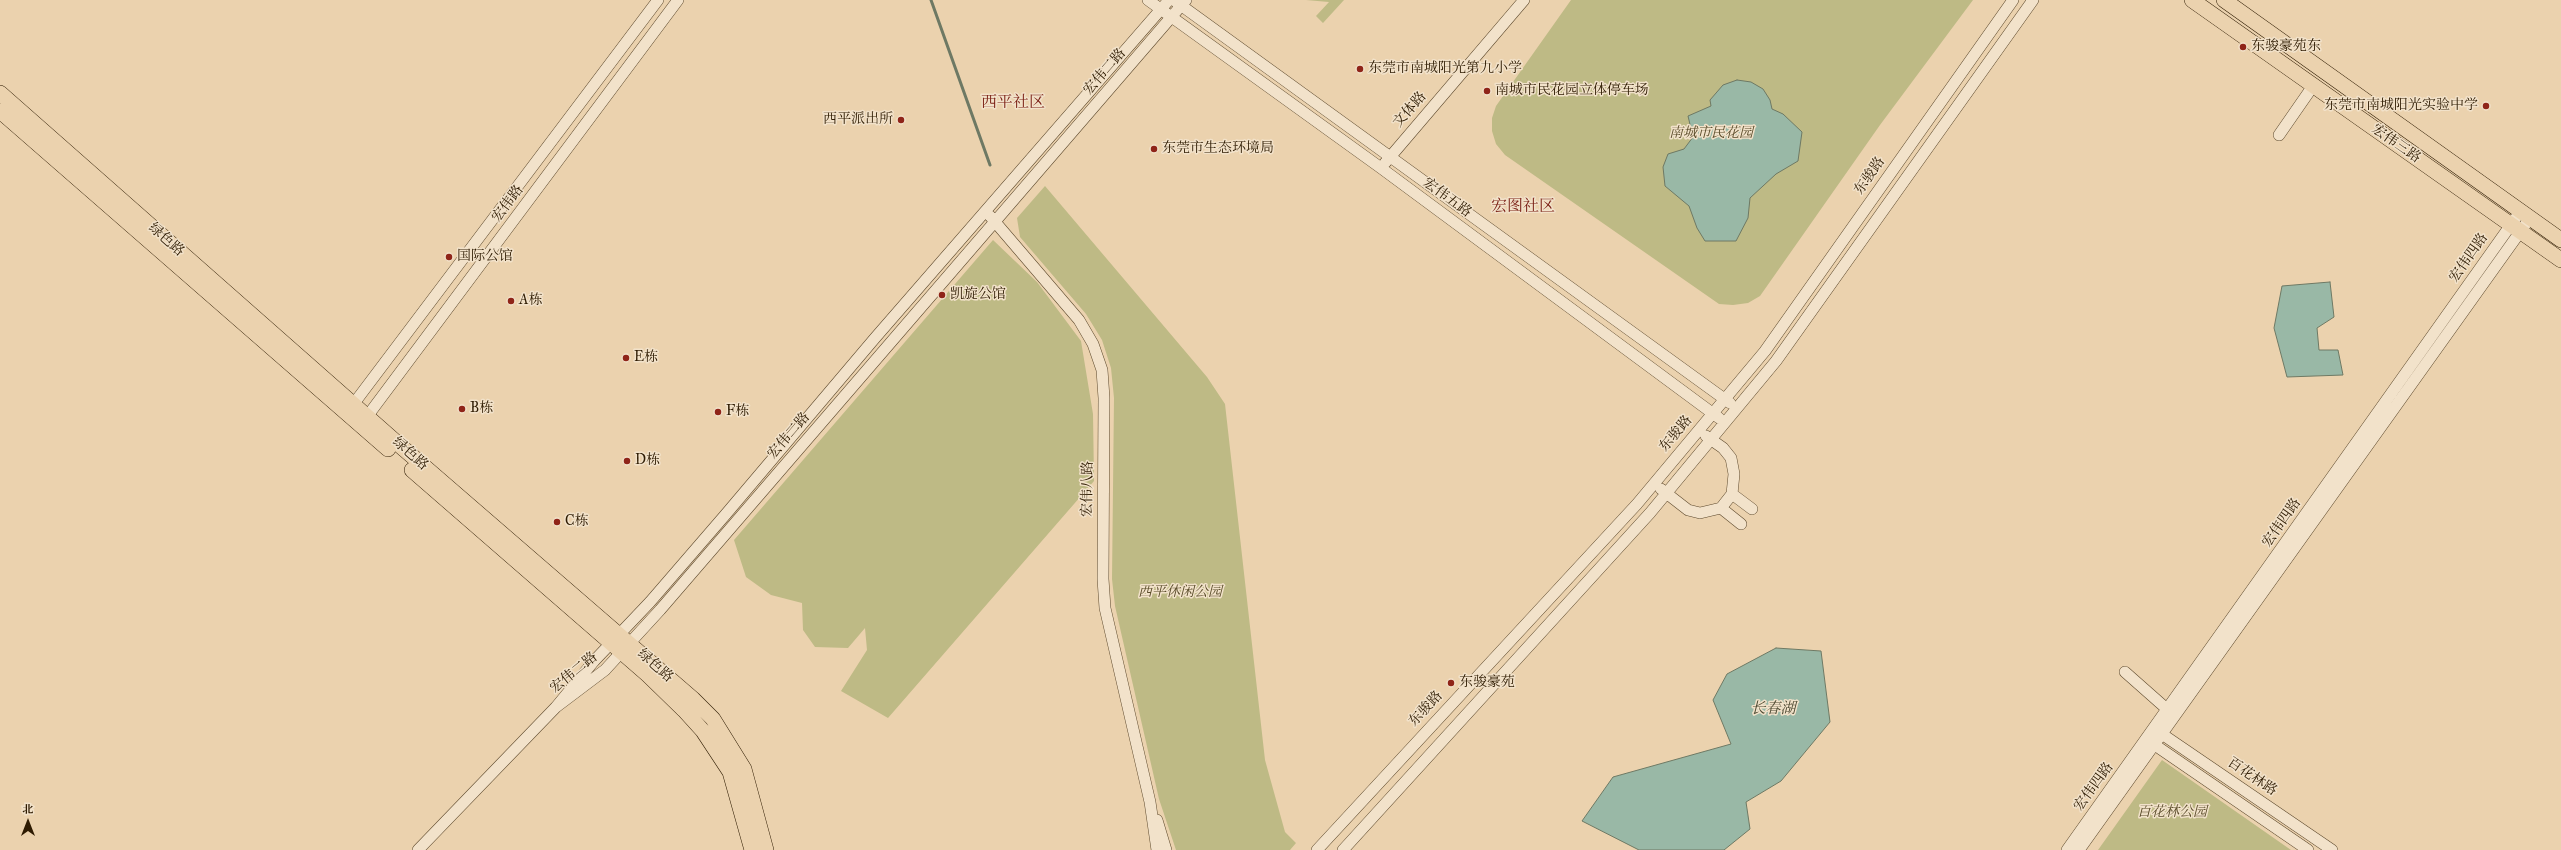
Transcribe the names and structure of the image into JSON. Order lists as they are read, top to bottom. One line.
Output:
{"streets":{"main road":["宏伟三路","绿色路"],"street":["宏伟二路","文体路","东骏路","宏伟五路","宏伟路","宏伟四路","宏伟八路","百花林路"]},"crossings":[["宏伟二路","宏伟五路"],["宏伟二路","绿色路"],["宏伟二路","宏伟八路"],["文体路","宏伟五路"],["宏伟三路","宏伟四路"],["东骏路","宏伟五路"],["宏伟路","绿色路"],["宏伟四路","百花林路"]],"districts":["西平社区","宏图社区"],"water":["长春湖"],"parks":["南城市民花园","西平休闲公园","百花林公园"],"places":["东骏豪苑东","东莞市南城阳光第九小学","南城市民花园立体停车场","东莞市南城阳光实验中学","西平派出所","东莞市生态环境局","国际公馆","凯旋公馆","A栋","E栋","B栋","F栋","D栋","C栋","东骏豪苑"],"north":"top"}
